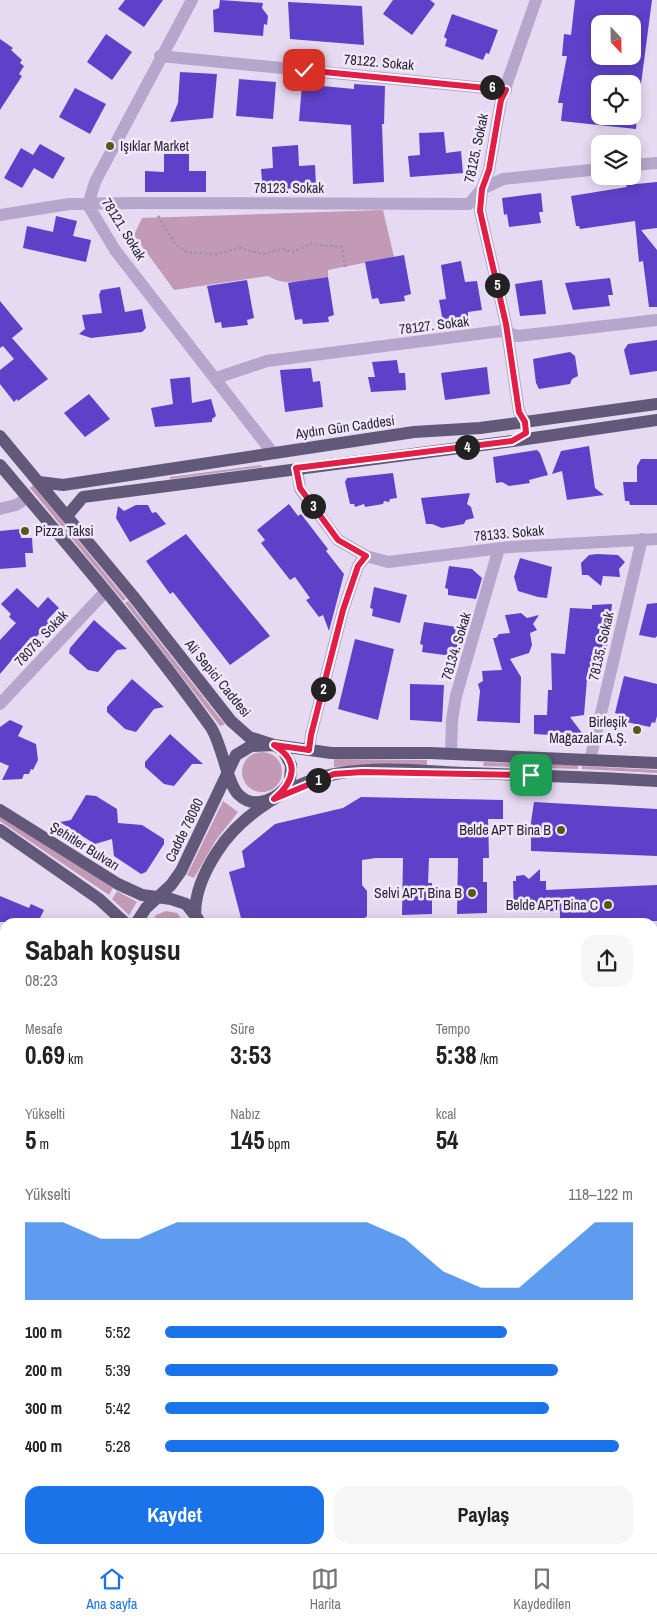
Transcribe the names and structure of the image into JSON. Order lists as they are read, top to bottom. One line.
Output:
{"streets":{"main road":["Aydın Gün Caddesi","Ali Sepici Caddesi","Cadde 78080","Şehitler Bulvarı"],"street":["78122. Sokak","78125. Sokak","78123. Sokak","78121. Sokak","78127. Sokak","78133. Sokak","78079. Sokak","78134. Sokak","78135. Sokak"]},"crossings":[["78122. Sokak","78125. Sokak"],["78122. Sokak","78121. Sokak"],["78125. Sokak","78123. Sokak"],["78125. Sokak","78127. Sokak"],["78125. Sokak","Aydın Gün Caddesi"],["78123. Sokak","78121. Sokak"],["78121. Sokak","78127. Sokak"],["78121. Sokak","Aydın Gün Caddesi"],["Aydın Gün Caddesi","Ali Sepici Caddesi"],["78133. Sokak","78134. Sokak"],["78133. Sokak","78135. Sokak"],["78134. Sokak","Ali Sepici Caddesi"],["78135. Sokak","Ali Sepici Caddesi"],["Ali Sepici Caddesi","Cadde 78080"],["Cadde 78080","Şehitler Bulvarı"]],"places":["Işıklar Market","Pizza Taksi","Birleşik Mağazalar A.Ş.","Belde APT Bina B","Selvi APT Bina B","Belde APT Bina C"],"north":"bottom","page":{"pins":["6","5","4","3","2","1"],"heading":["Sabah koşusu","08:23"],"stats":[["Mesafe","0.69 km"],["Süre","3:53"],["Tempo","5:38 /km"],["Yükselti","5 m"],["Nabız","145 bpm"],["kcal","54"]],"chart":["Yükselti","118–122 m"],"list":[{"name":"100 m","note":"5:52"},{"name":"200 m","note":"5:39"},{"name":"300 m","note":"5:42"},{"name":"400 m","note":"5:28"}],"buttons":["Kaydet","Paylaş"],"tabs":["Ana sayfa","Harita","Kaydedilen"]}}
